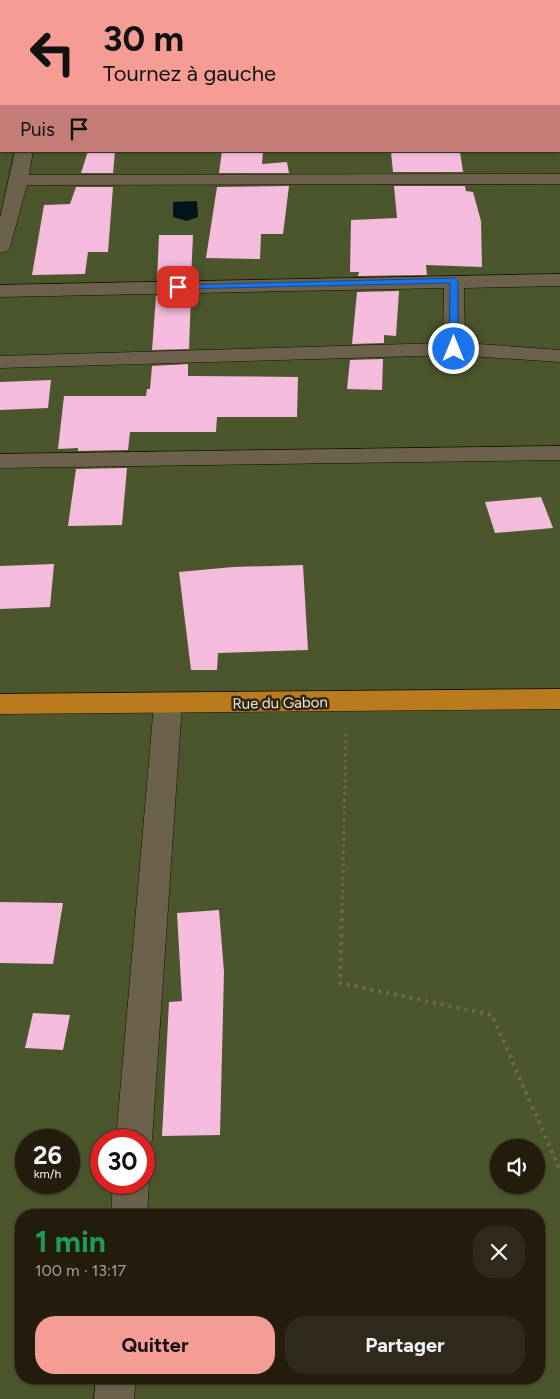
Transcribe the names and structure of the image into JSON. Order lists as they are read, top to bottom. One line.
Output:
{"streets":{"highway":["Rue du Gabon"]},"page":{"turn":["30 m","Tournez à gauche"],"then":"Puis","speed":"26 km/h","limit":"30","heading":["1 min","100 m · 13:17"],"buttons":["Quitter","Partager"]}}
